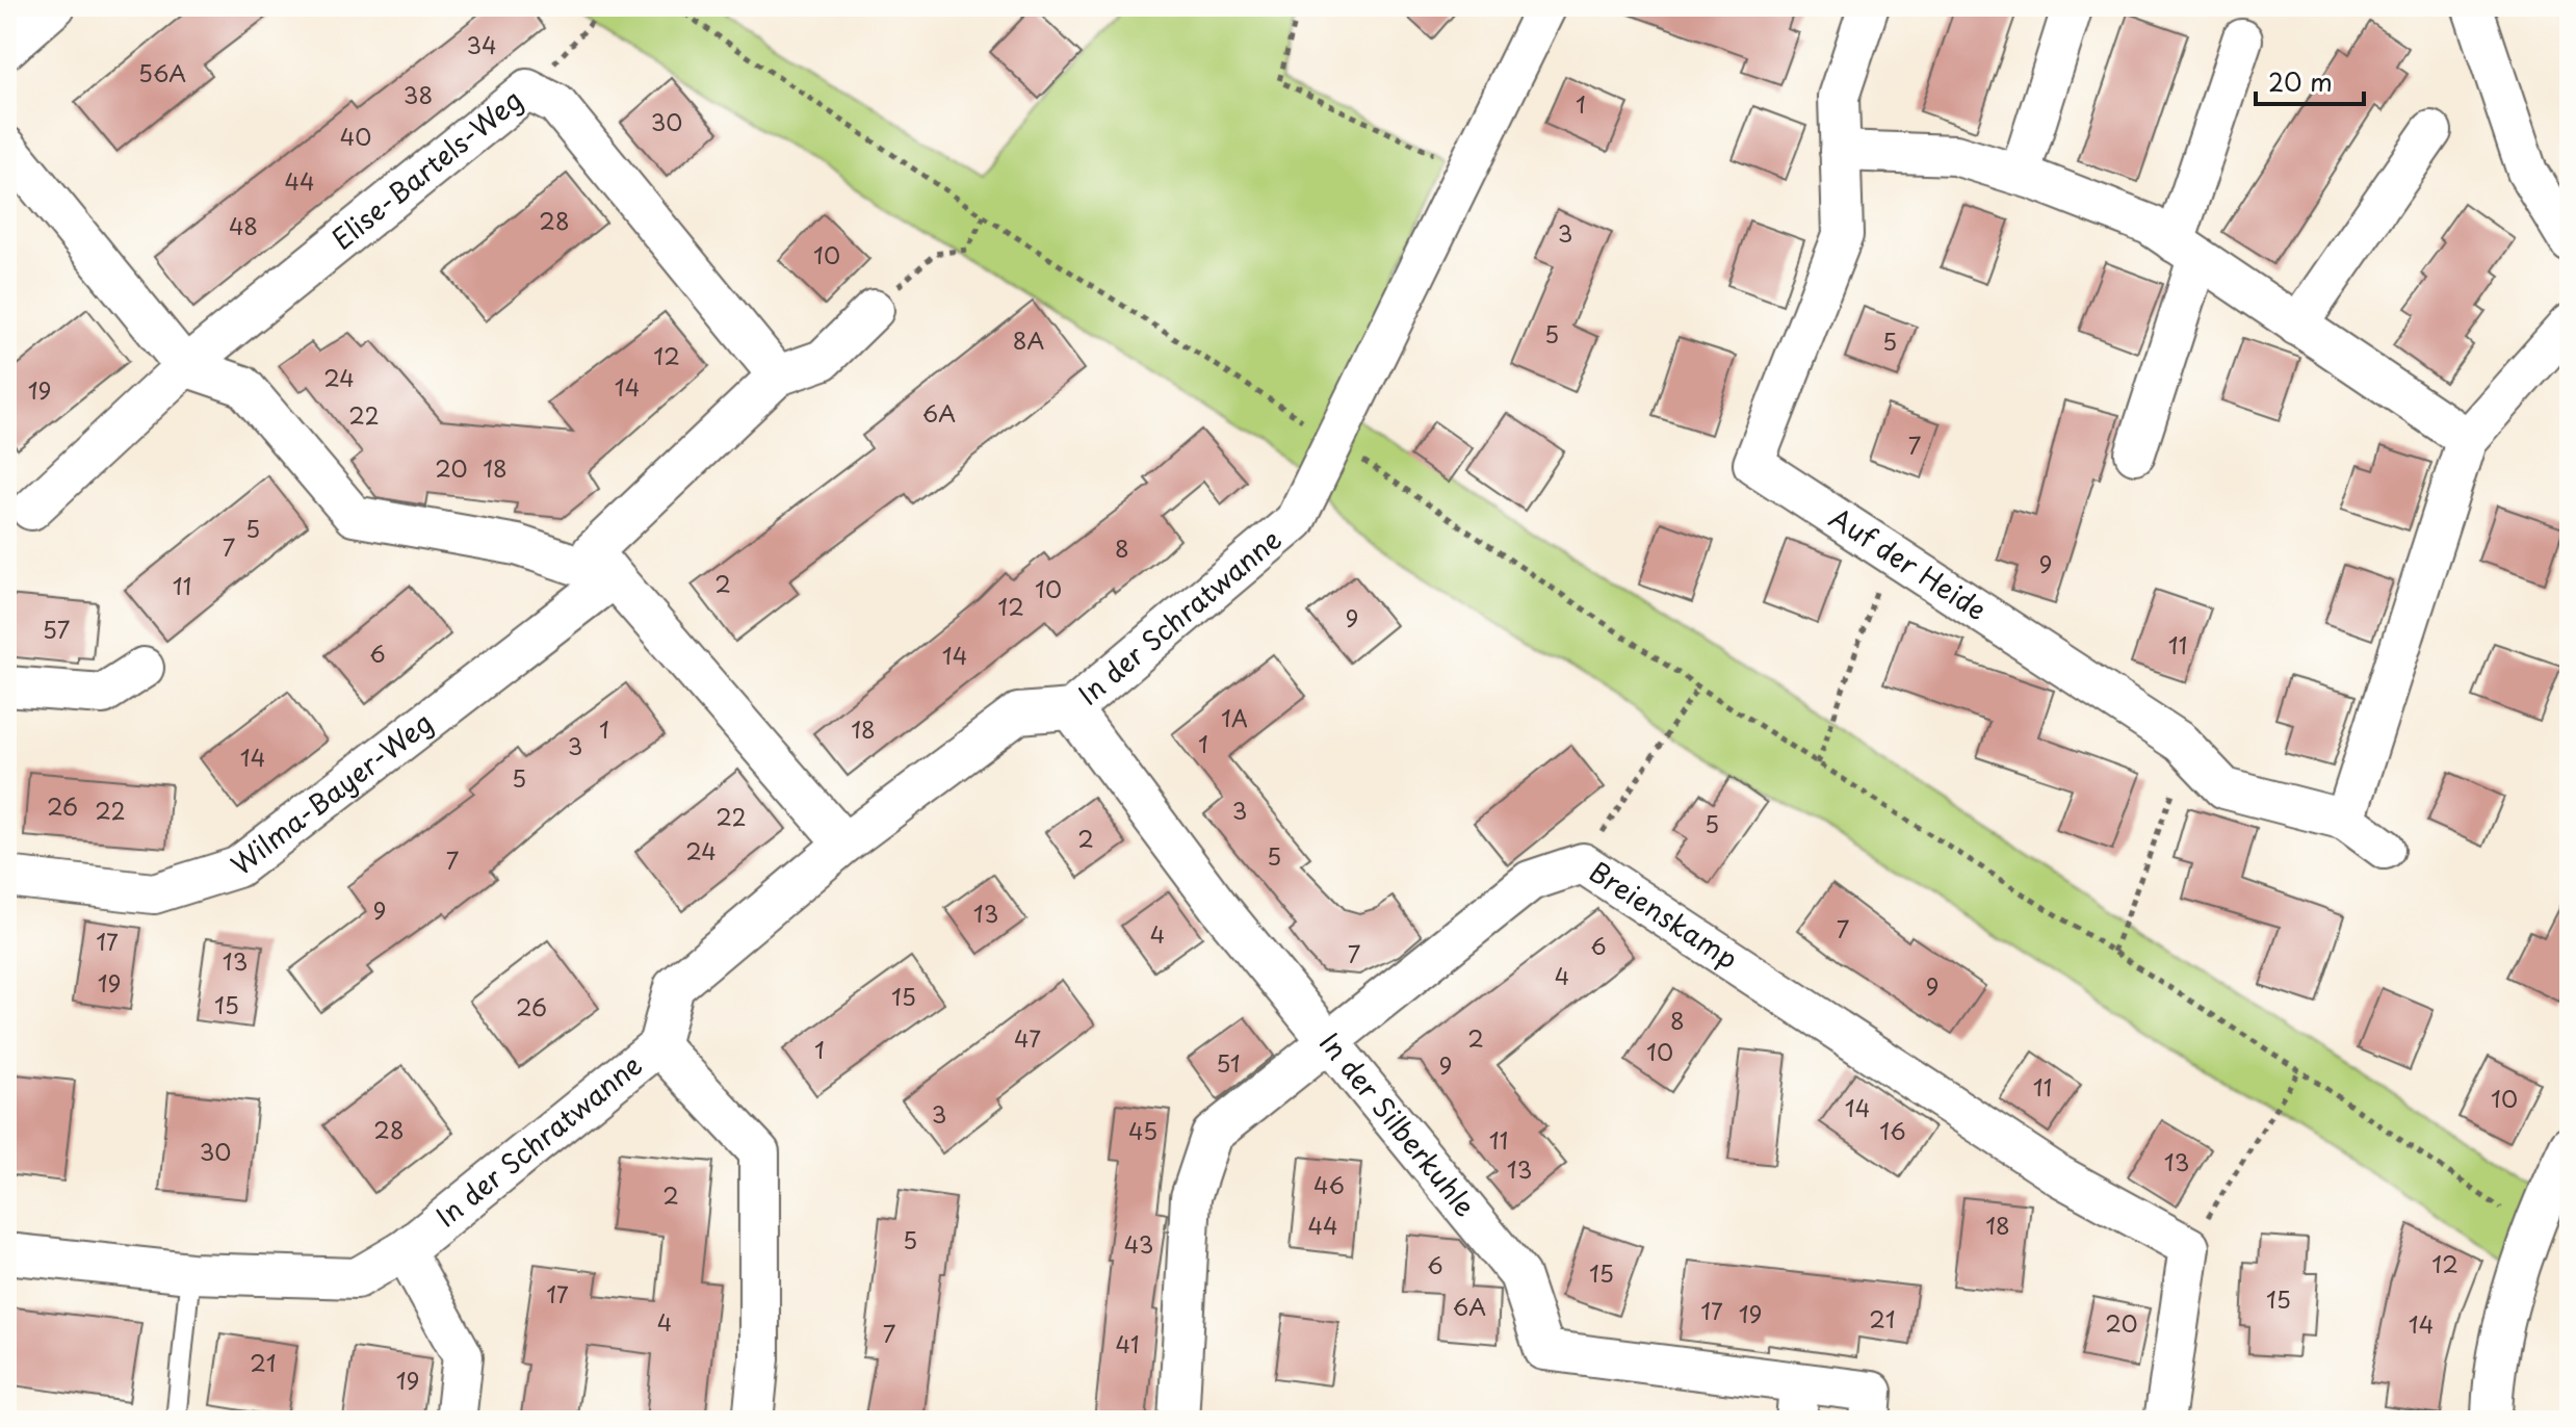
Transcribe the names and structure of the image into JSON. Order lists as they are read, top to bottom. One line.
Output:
{"streets":{"street":["Elise-Bartels-Weg","Auf der Heide","In der Schratwanne","Wilma-Bayer-Weg","Breienskamp","In der Silberkuhle"]},"crossings":[["In der Schratwanne","In der Silberkuhle"],["Breienskamp","In der Silberkuhle"]],"house_numbers":["34","56A","38","1","30","40","44","28","48","3","10","5","8A","5","12","24","14","19","6A","22","7","20","18","5","7","8","9","2","11","10","12","9","57","11","6","14","1A","1","18","1","3","14","5","26","22","3","22","5","2","24","5","7","9","13","7","4","17","6","7","13","4","19","9","15","15","26","8","47","2","1","10","51","9","11","10","14","3","28","45","16","11","30","13","13","46","2","44","18","5","43","12","6","15","17","15","6A","17","19","21","4","20","14","7","41","21","19"],"scale_bar":"20 m"}
